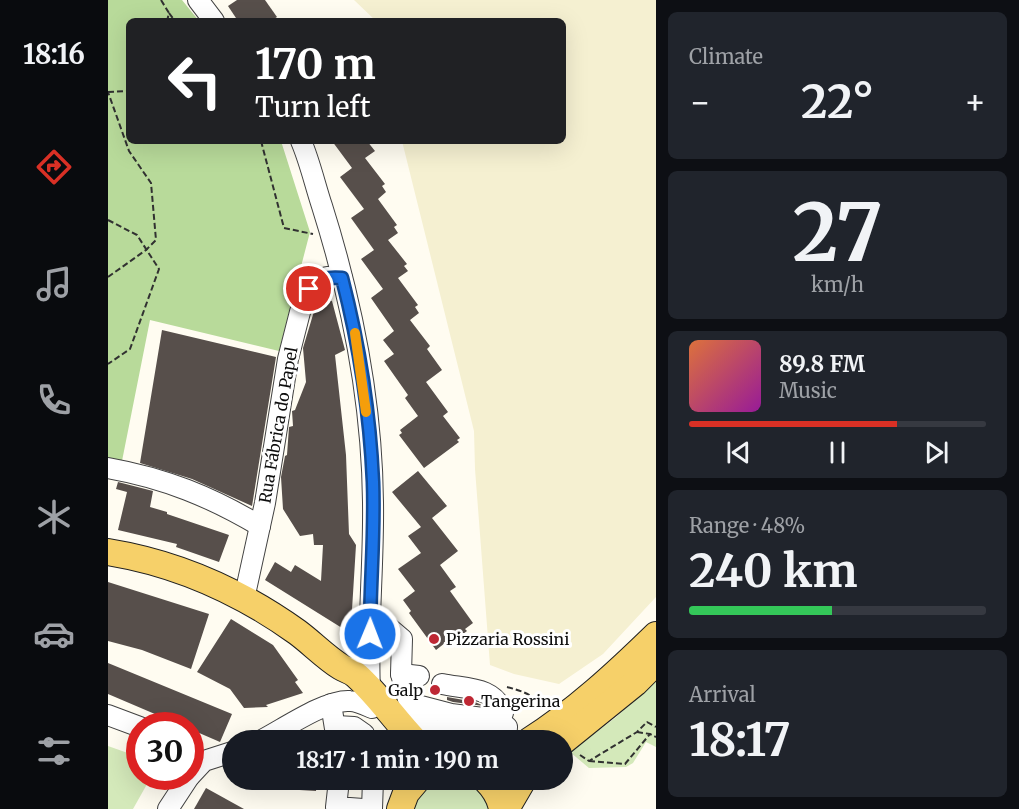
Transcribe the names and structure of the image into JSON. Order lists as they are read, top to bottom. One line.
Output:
{"streets":{"street":["Rua Fábrica do Papel"]},"places":["Pizzaria Rossini","Galp","Tangerina"],"page":{"tabs":"18:16","tile":["Climate",["27","km/h"],["Range · 48%","240 km"],["Arrival","18:17"]],"turn":["170 m","Turn left"],"heat":["−","22°","+"],"song":["89.8 FM","Music"],"limit":"30","trip":"18:17 · 1 min · 190 m"}}
